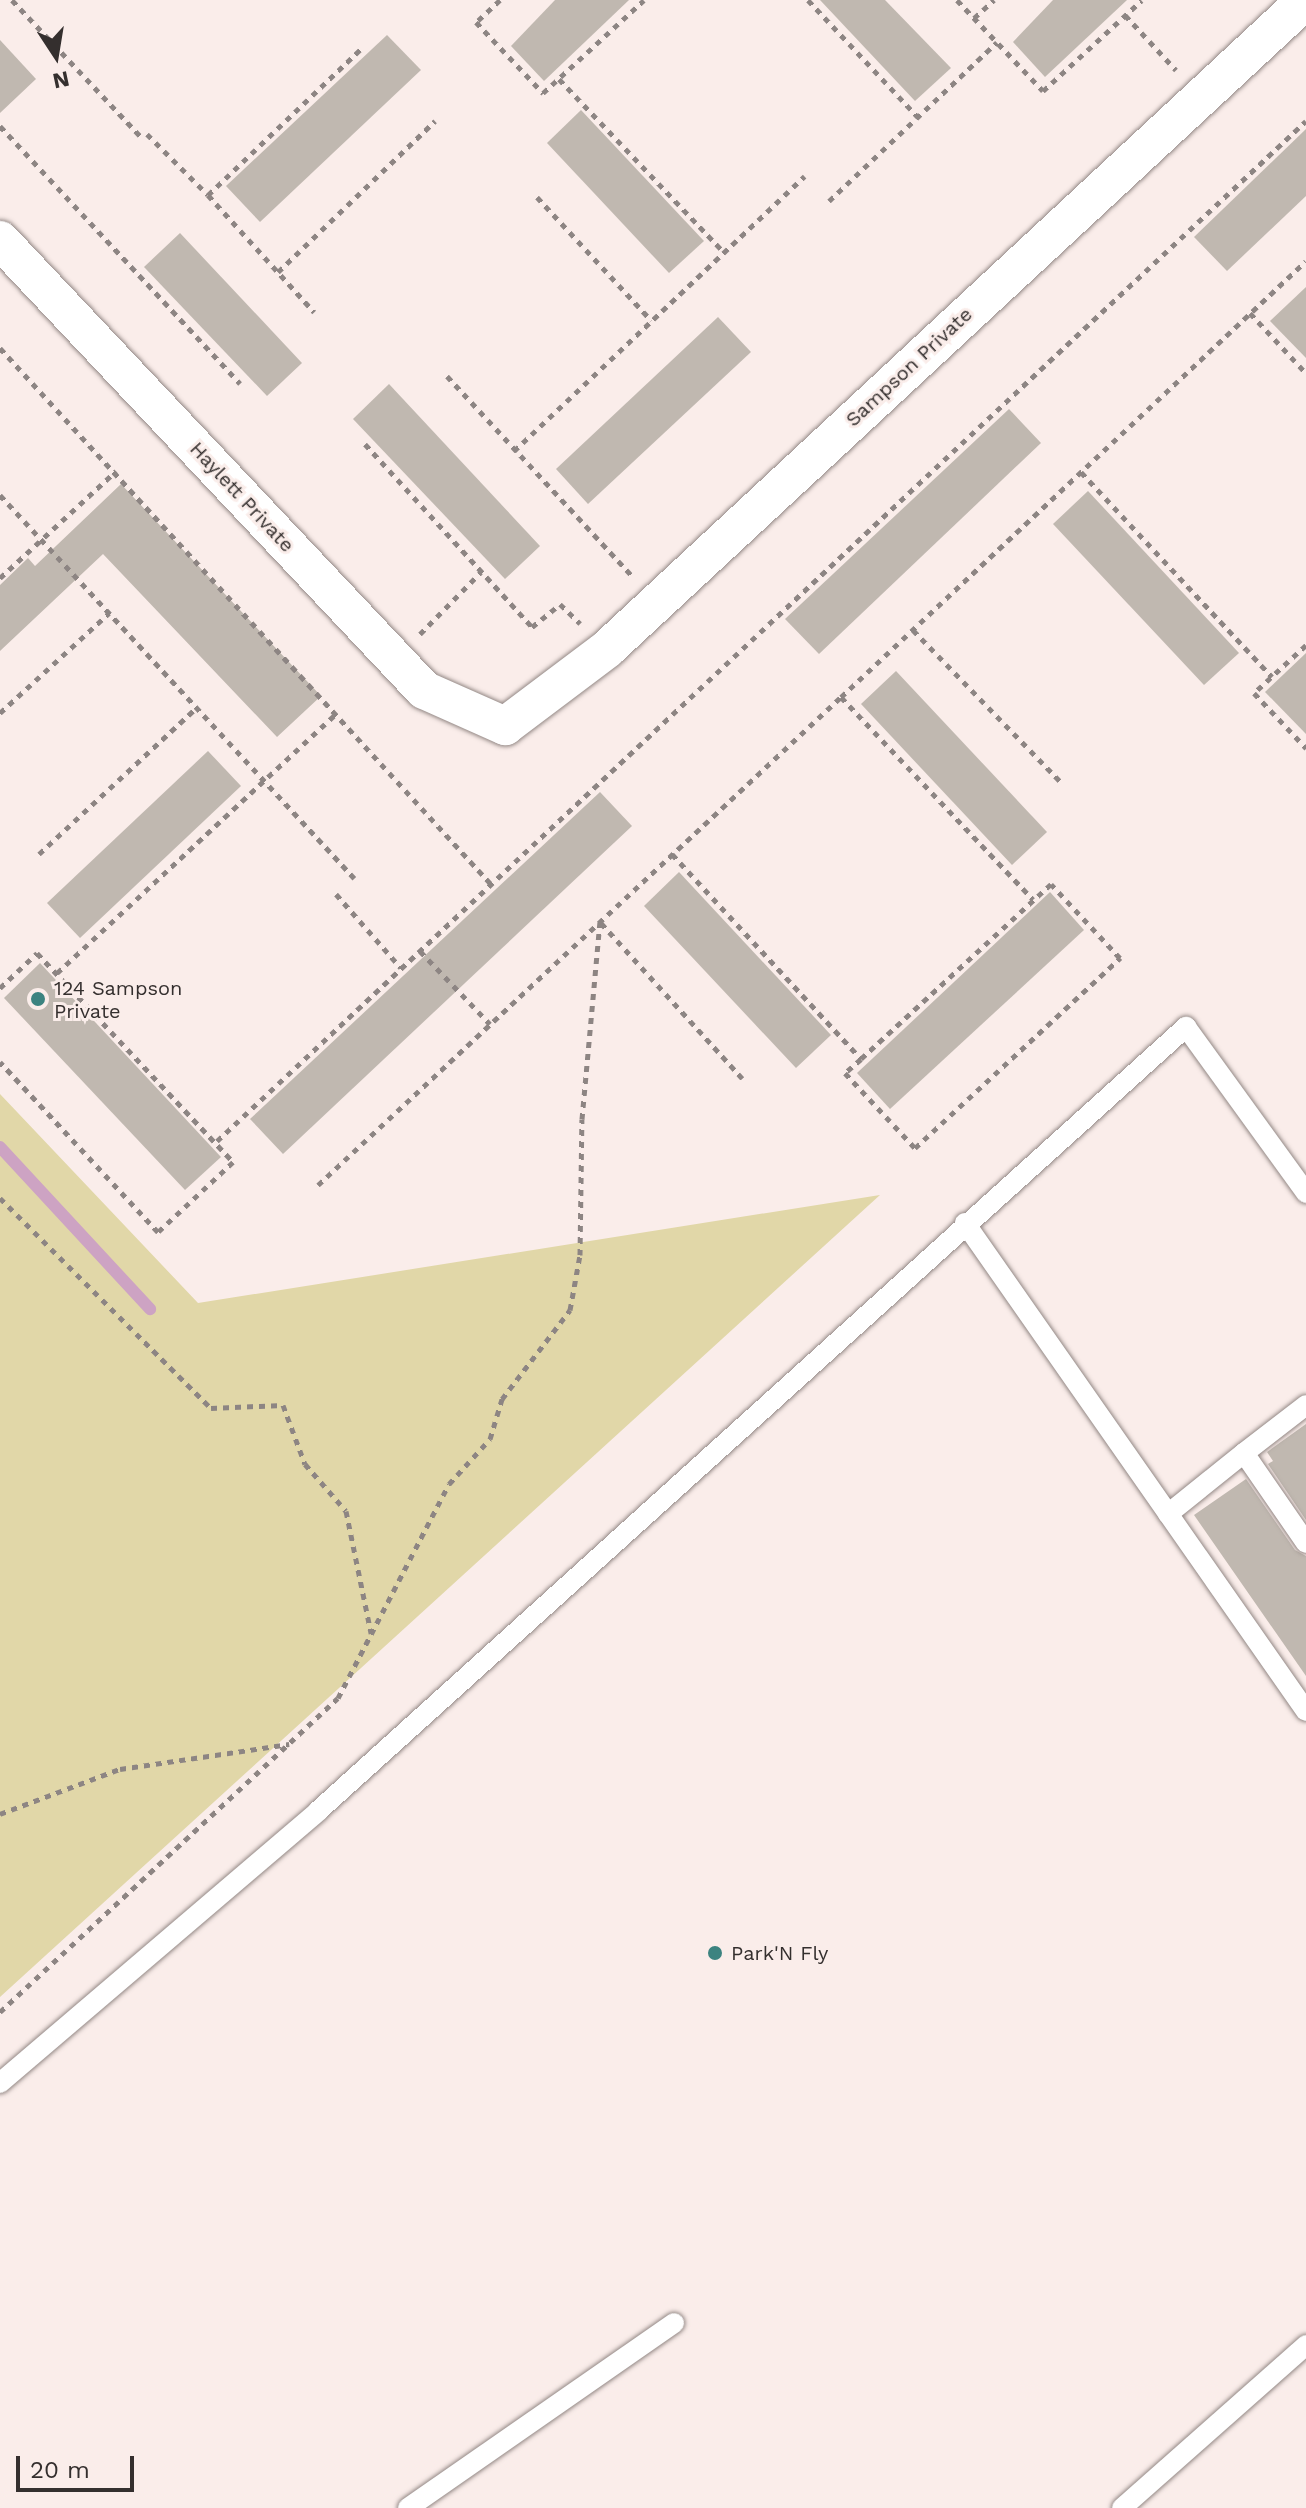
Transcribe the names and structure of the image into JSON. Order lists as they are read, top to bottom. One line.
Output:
{"streets":{"street":["Sampson Private","Haylett Private"]},"crossings":[["Sampson Private","Haylett Private"]],"places":["124 Sampson Private","Park'N Fly"],"scale_bar":"20 m","north":"bottom"}
